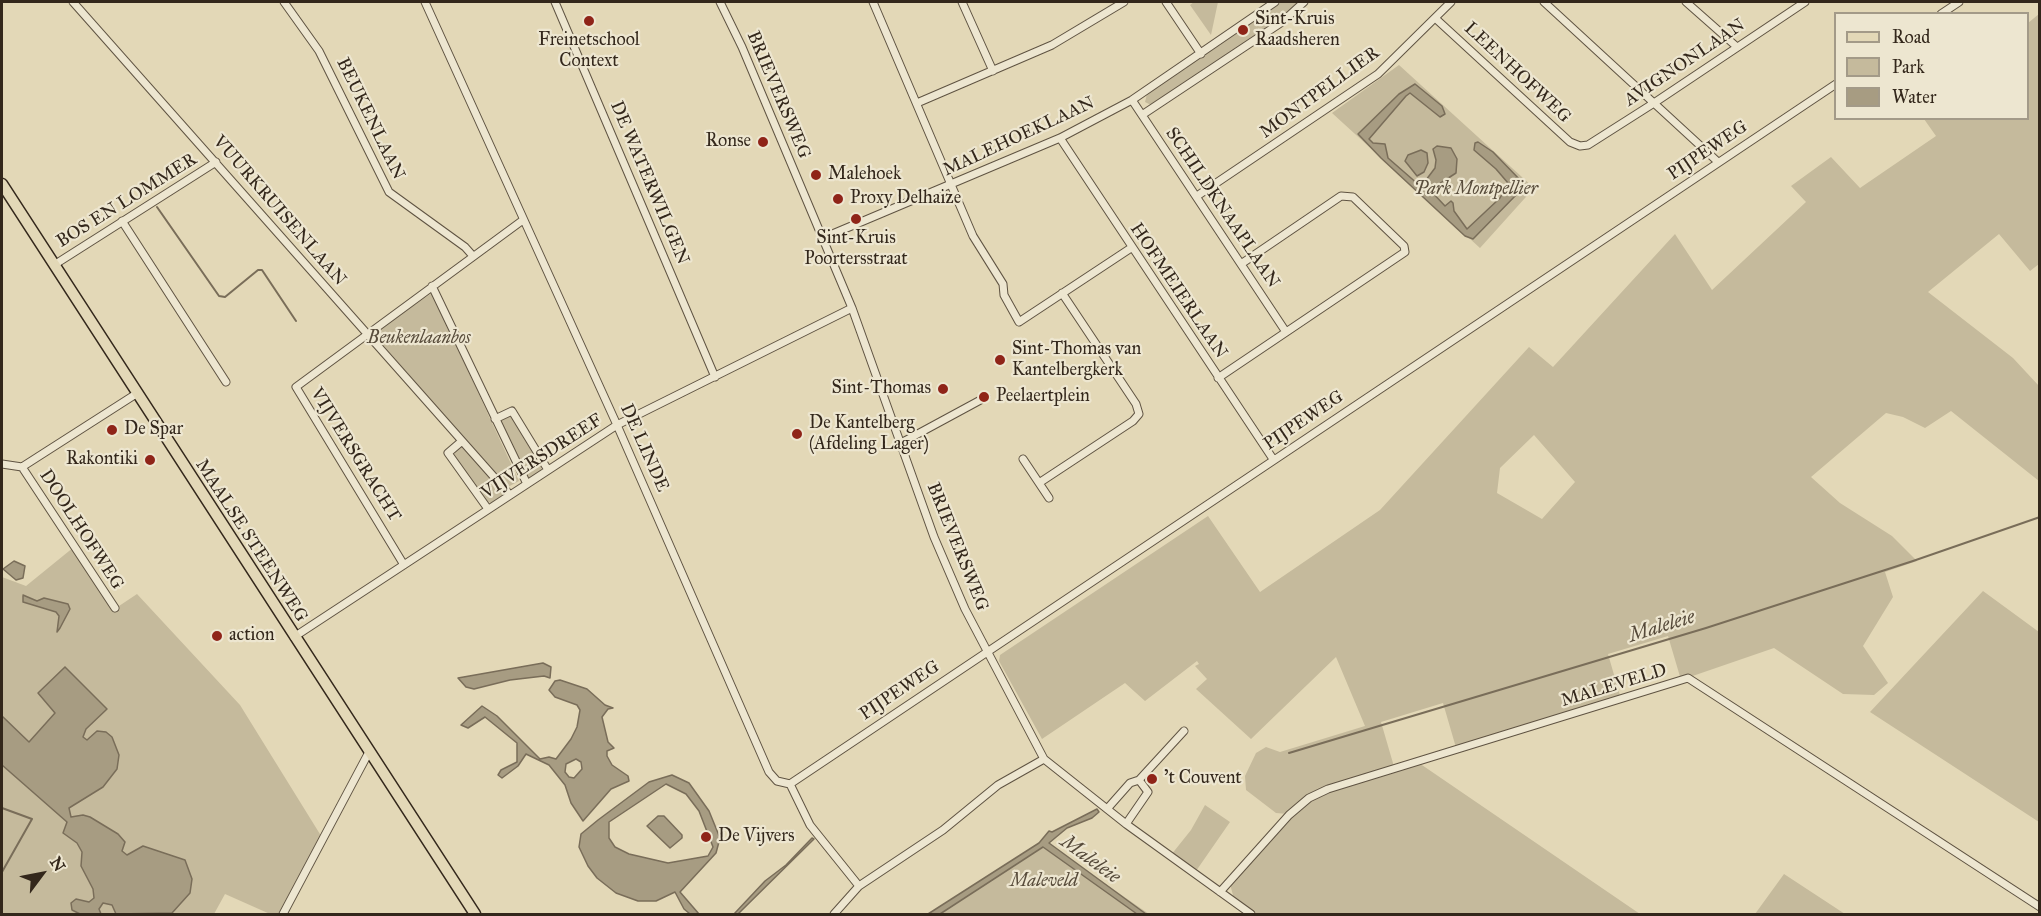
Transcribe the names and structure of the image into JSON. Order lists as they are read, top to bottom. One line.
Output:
{"streets":{"main road":["MAALSE STEENWEG"],"street":["AVIGNONLAAN","LEENHOFWEG","MONTPELLIER","BRIEVERSWEG","BEUKENLAAN","MALEHOEKLAAN","PIJPEWEG","DE WATERWILGEN","BOS EN LOMMER","SCHILDKNAAPLAAN","VUURKRUISENLAAN","HOFMEIERLAAN","DE LINDE","VIJVERSGRACHT","VIJVERSDREEF","DOOLHOFWEG","MALEVELD"]},"crossings":[["AVIGNONLAAN","LEENHOFWEG"],["LEENHOFWEG","MONTPELLIER"],["MONTPELLIER","SCHILDKNAAPLAAN"],["BRIEVERSWEG","MALEHOEKLAAN"],["BRIEVERSWEG","PIJPEWEG"],["BRIEVERSWEG","VIJVERSDREEF"],["BRIEVERSWEG","MALEVELD"],["BEUKENLAAN","VIJVERSGRACHT"],["MALEHOEKLAAN","SCHILDKNAAPLAAN"],["MALEHOEKLAAN","HOFMEIERLAAN"],["PIJPEWEG","HOFMEIERLAAN"],["PIJPEWEG","DE LINDE"],["DE WATERWILGEN","VIJVERSDREEF"],["BOS EN LOMMER","VUURKRUISENLAAN"],["BOS EN LOMMER","MAALSE STEENWEG"],["VUURKRUISENLAAN","VIJVERSGRACHT"],["VUURKRUISENLAAN","VIJVERSDREEF"],["DE LINDE","VIJVERSGRACHT"],["DE LINDE","VIJVERSDREEF"],["VIJVERSGRACHT","VIJVERSDREEF"],["VIJVERSDREEF","MAALSE STEENWEG"]],"water":["Maleleie"],"parks":["Park Montpellier","Beukenlaanbos","Maleveld"],"places":["Freinetschool Context","Sint-Kruis Raadsheren","Ronse","Malehoek","Proxy Delhaize","Sint-Kruis Poortersstraat","Sint-Thomas van Kantelbergkerk","Sint-Thomas","Peelaertplein","De Spar","De Kantelberg (Afdeling Lager)","Rakontiki","action","'t Couvent","De Vijvers"],"legend":["Road","Park","Water"],"north":"top right"}
